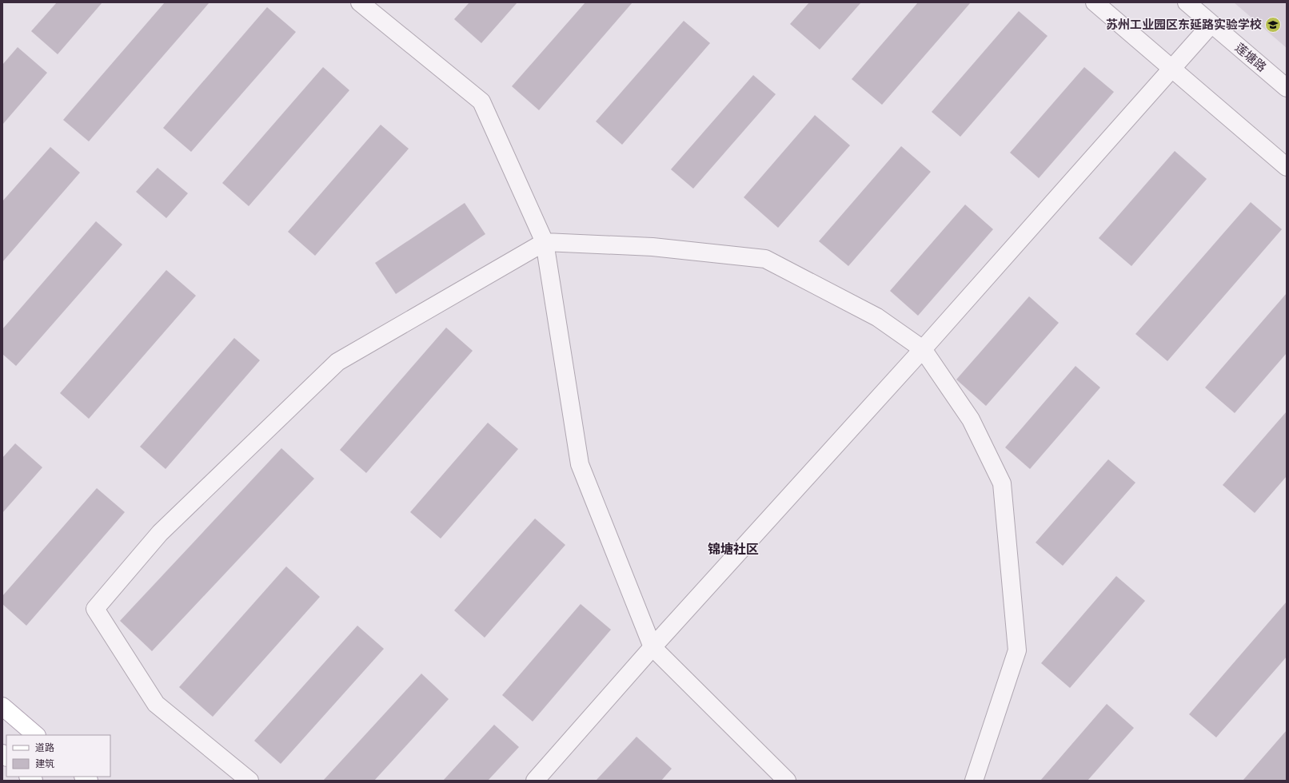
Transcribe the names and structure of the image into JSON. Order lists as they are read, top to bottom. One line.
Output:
{"streets":{"street":["莲塘路"]},"districts":["锦塘社区"],"places":{"school or university":["苏州工业园区东延路实验学校"]},"legend":["道路","建筑"]}
